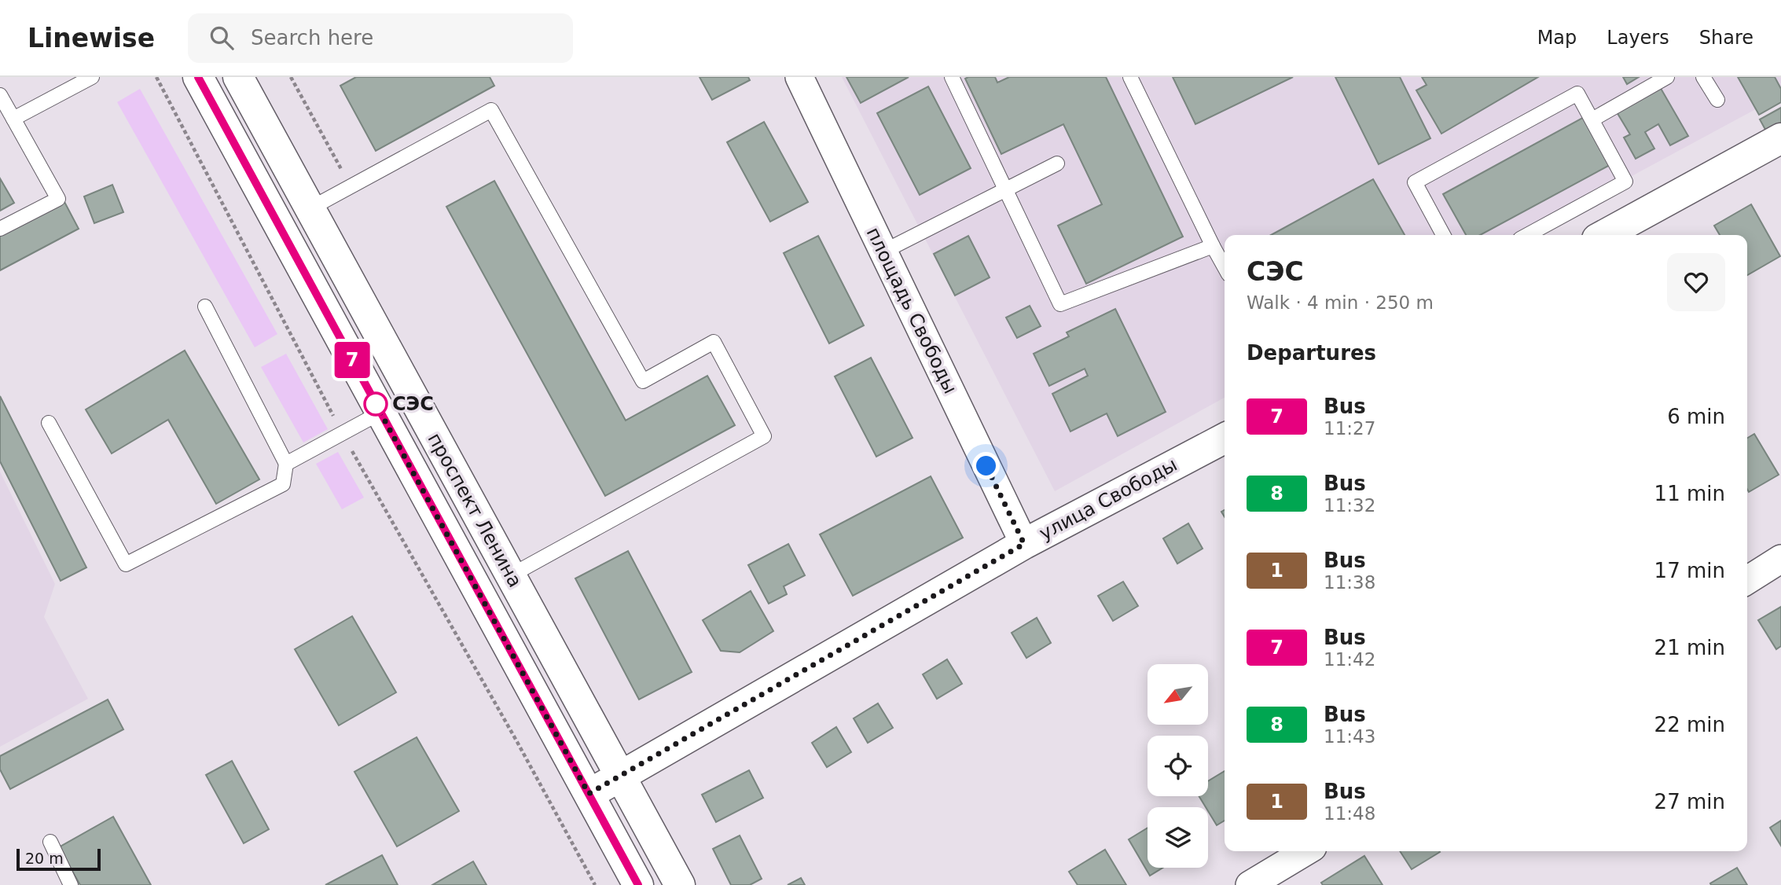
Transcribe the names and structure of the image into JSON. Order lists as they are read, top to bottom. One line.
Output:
{"streets":{"main road":["улица Свободы","проспект Ленина"],"street":["площадь Свободы"]},"crossings":[["площадь Свободы","улица Свободы"],["улица Свободы","проспект Ленина"]],"places":["СЭС"],"lines":["bus line 7"],"scale_bar":"20 m","north":"bottom left","page":{"header":"Linewise","search":"Search here","nav":["Map","Layers","Share"],"on_map":"7","heading":[["СЭС","Walk · 4 min · 250 m"],"Departures"],"list":[{"mark":"7","name":"Bus","note":"11:27","value":"6 min"},{"mark":"8","name":"Bus","note":"11:32","value":"11 min"},{"mark":"1","name":"Bus","note":"11:38","value":"17 min"},{"mark":"7","name":"Bus","note":"11:42","value":"21 min"},{"mark":"8","name":"Bus","note":"11:43","value":"22 min"},{"mark":"1","name":"Bus","note":"11:48","value":"27 min"}],"scale":"20 m"}}
